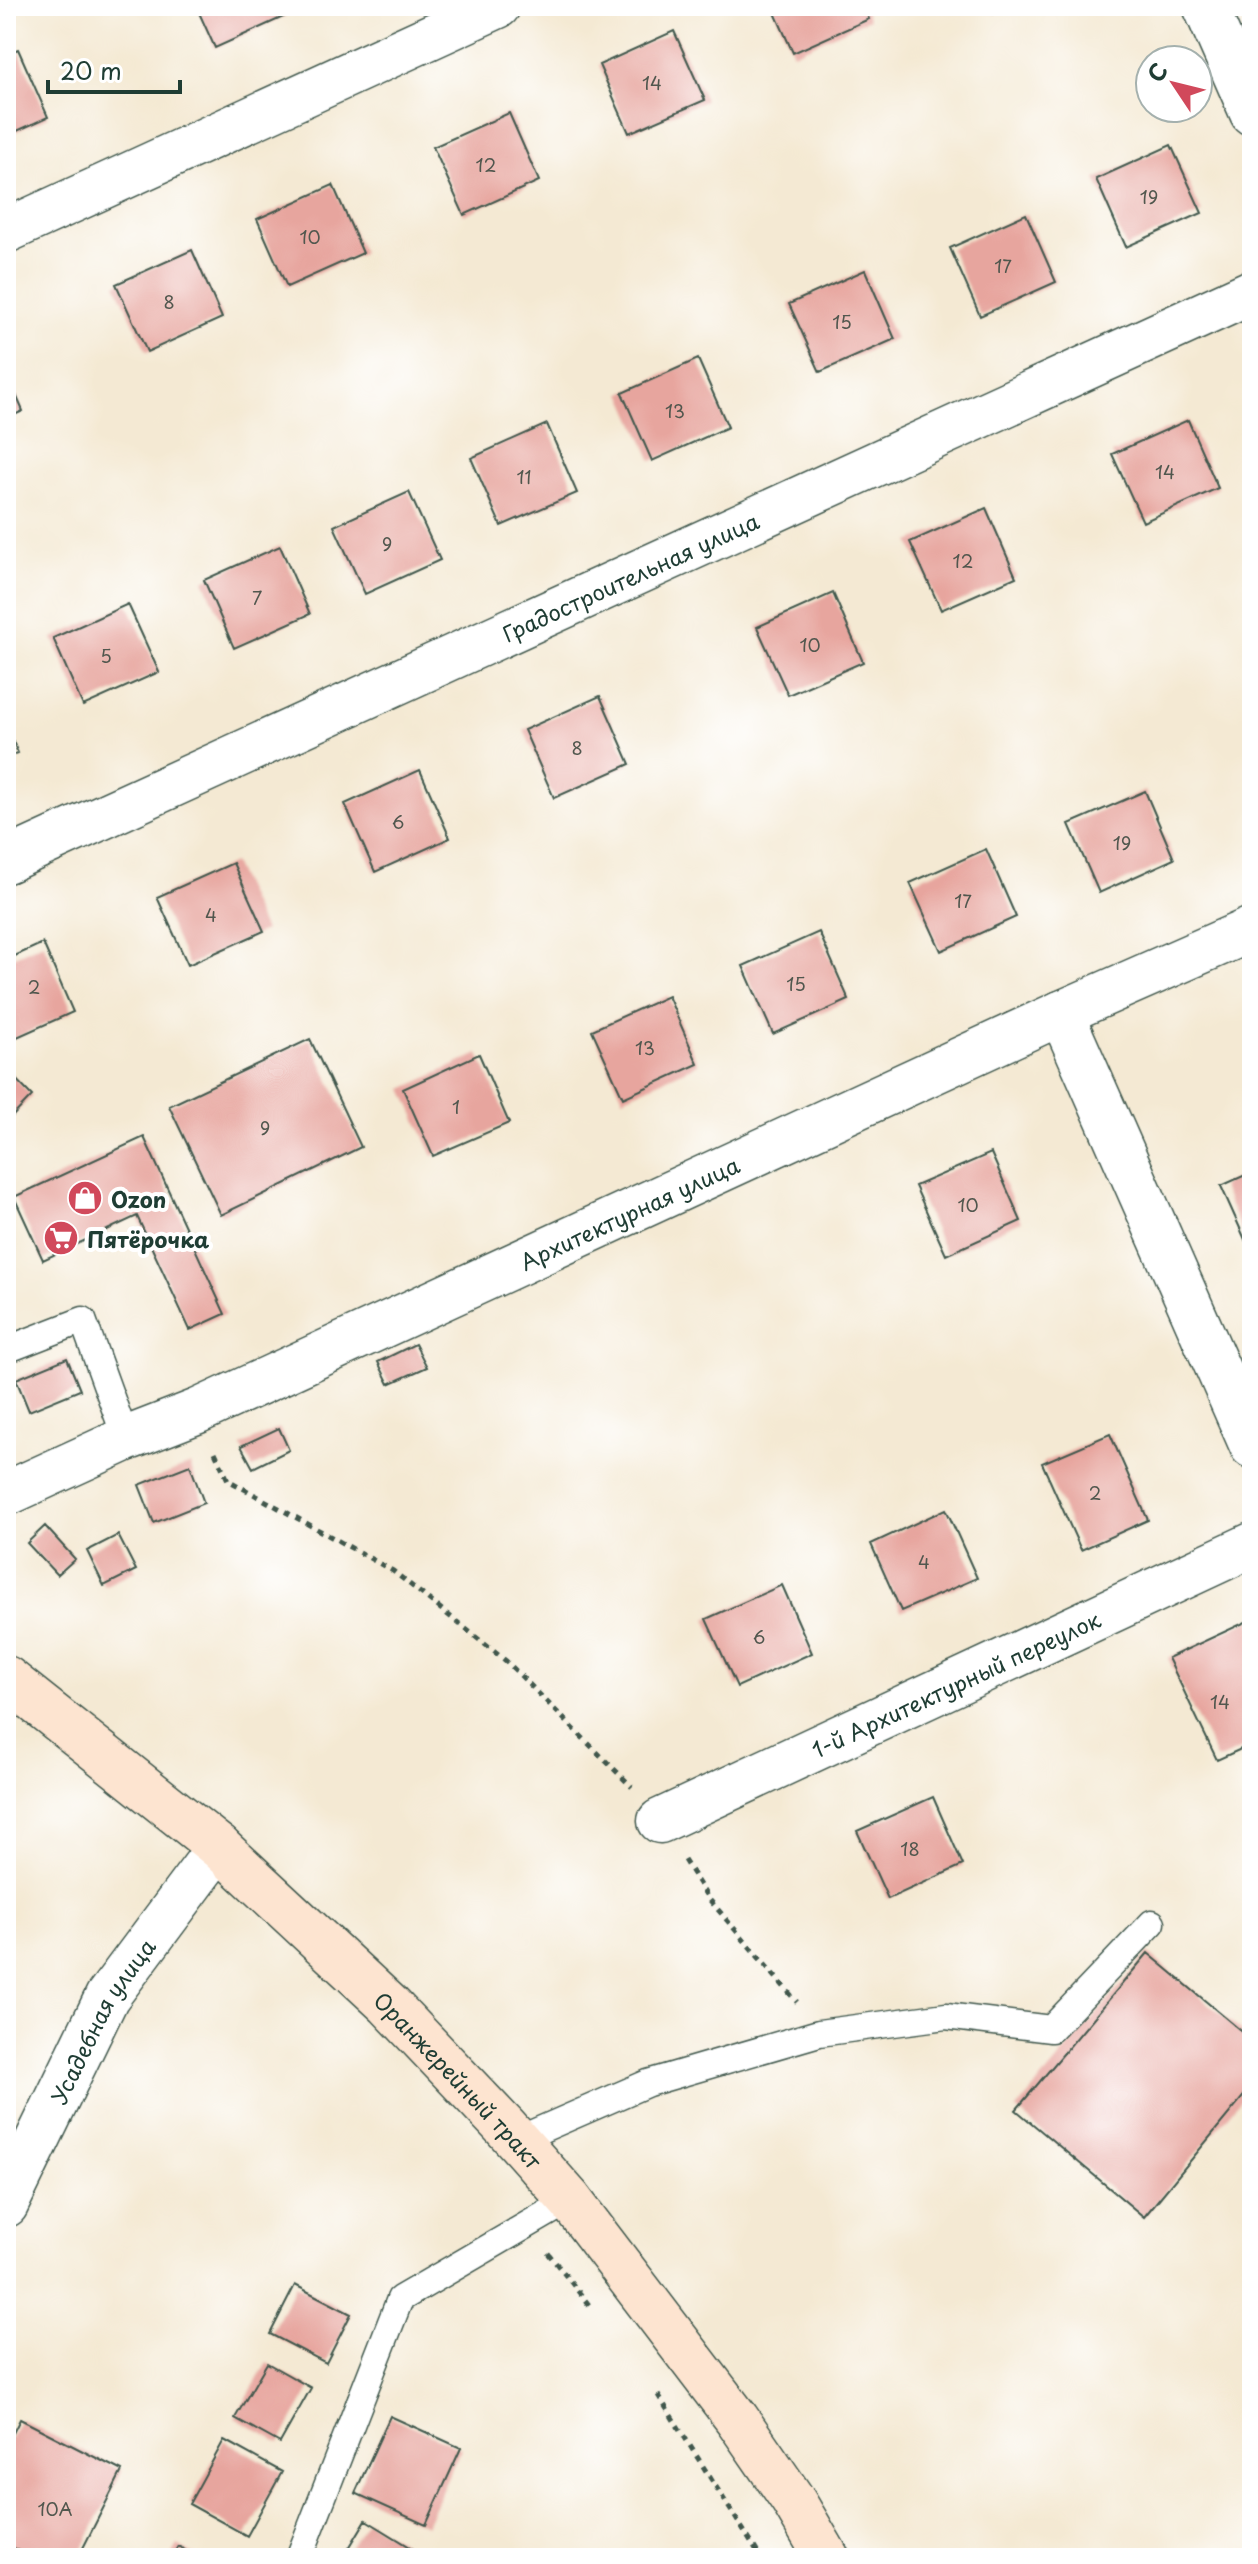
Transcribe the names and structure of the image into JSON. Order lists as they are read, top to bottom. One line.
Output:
{"streets":{"street":["Градостроительная улица","Архитектурная улица","1-й Архитектурный переулок","Усадебная улица","Оранжерейный тракт"]},"crossings":[["Усадебная улица","Оранжерейный тракт"]],"places":{"shop":["Ozon"],"supermarket":["Пятёрочка"]},"house_numbers":["14","12","19","10","17","8","15","13","14","11","9","12","7","10","5","8","6","19","17","4","15","2","13","1","9","10","2","4","6","14","18","10А"],"scale_bar":"20 m","north":"top left"}
